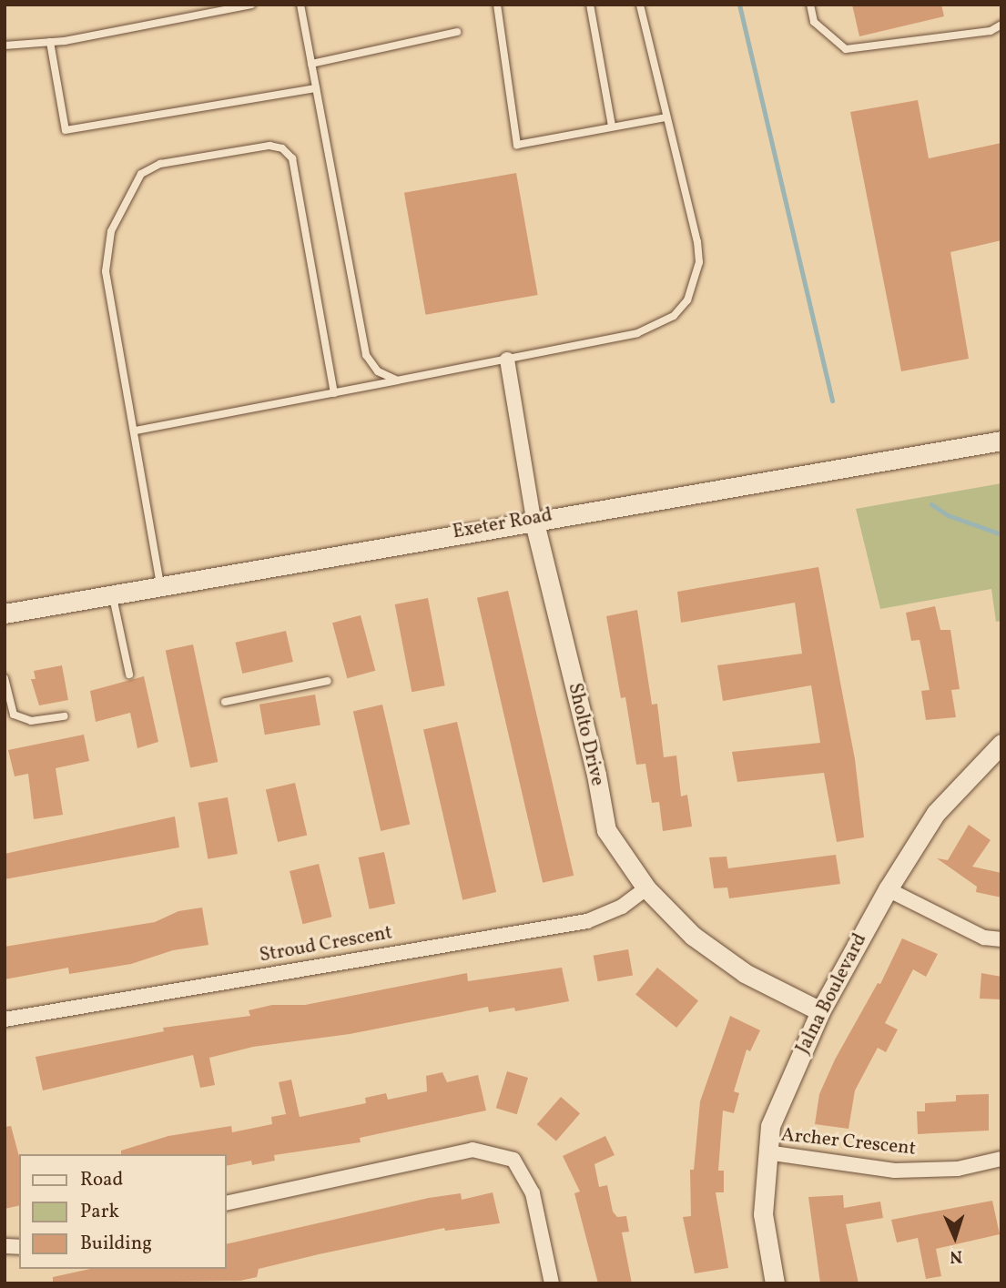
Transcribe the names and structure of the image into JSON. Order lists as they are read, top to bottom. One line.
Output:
{"streets":{"street":["Exeter Road","Sholto Drive","Stroud Crescent","Jalna Boulevard","Archer Crescent"]},"crossings":[["Exeter Road","Sholto Drive"],["Sholto Drive","Stroud Crescent"],["Sholto Drive","Jalna Boulevard"],["Jalna Boulevard","Archer Crescent"]],"legend":["Road","Park","Building"],"north":"bottom"}
